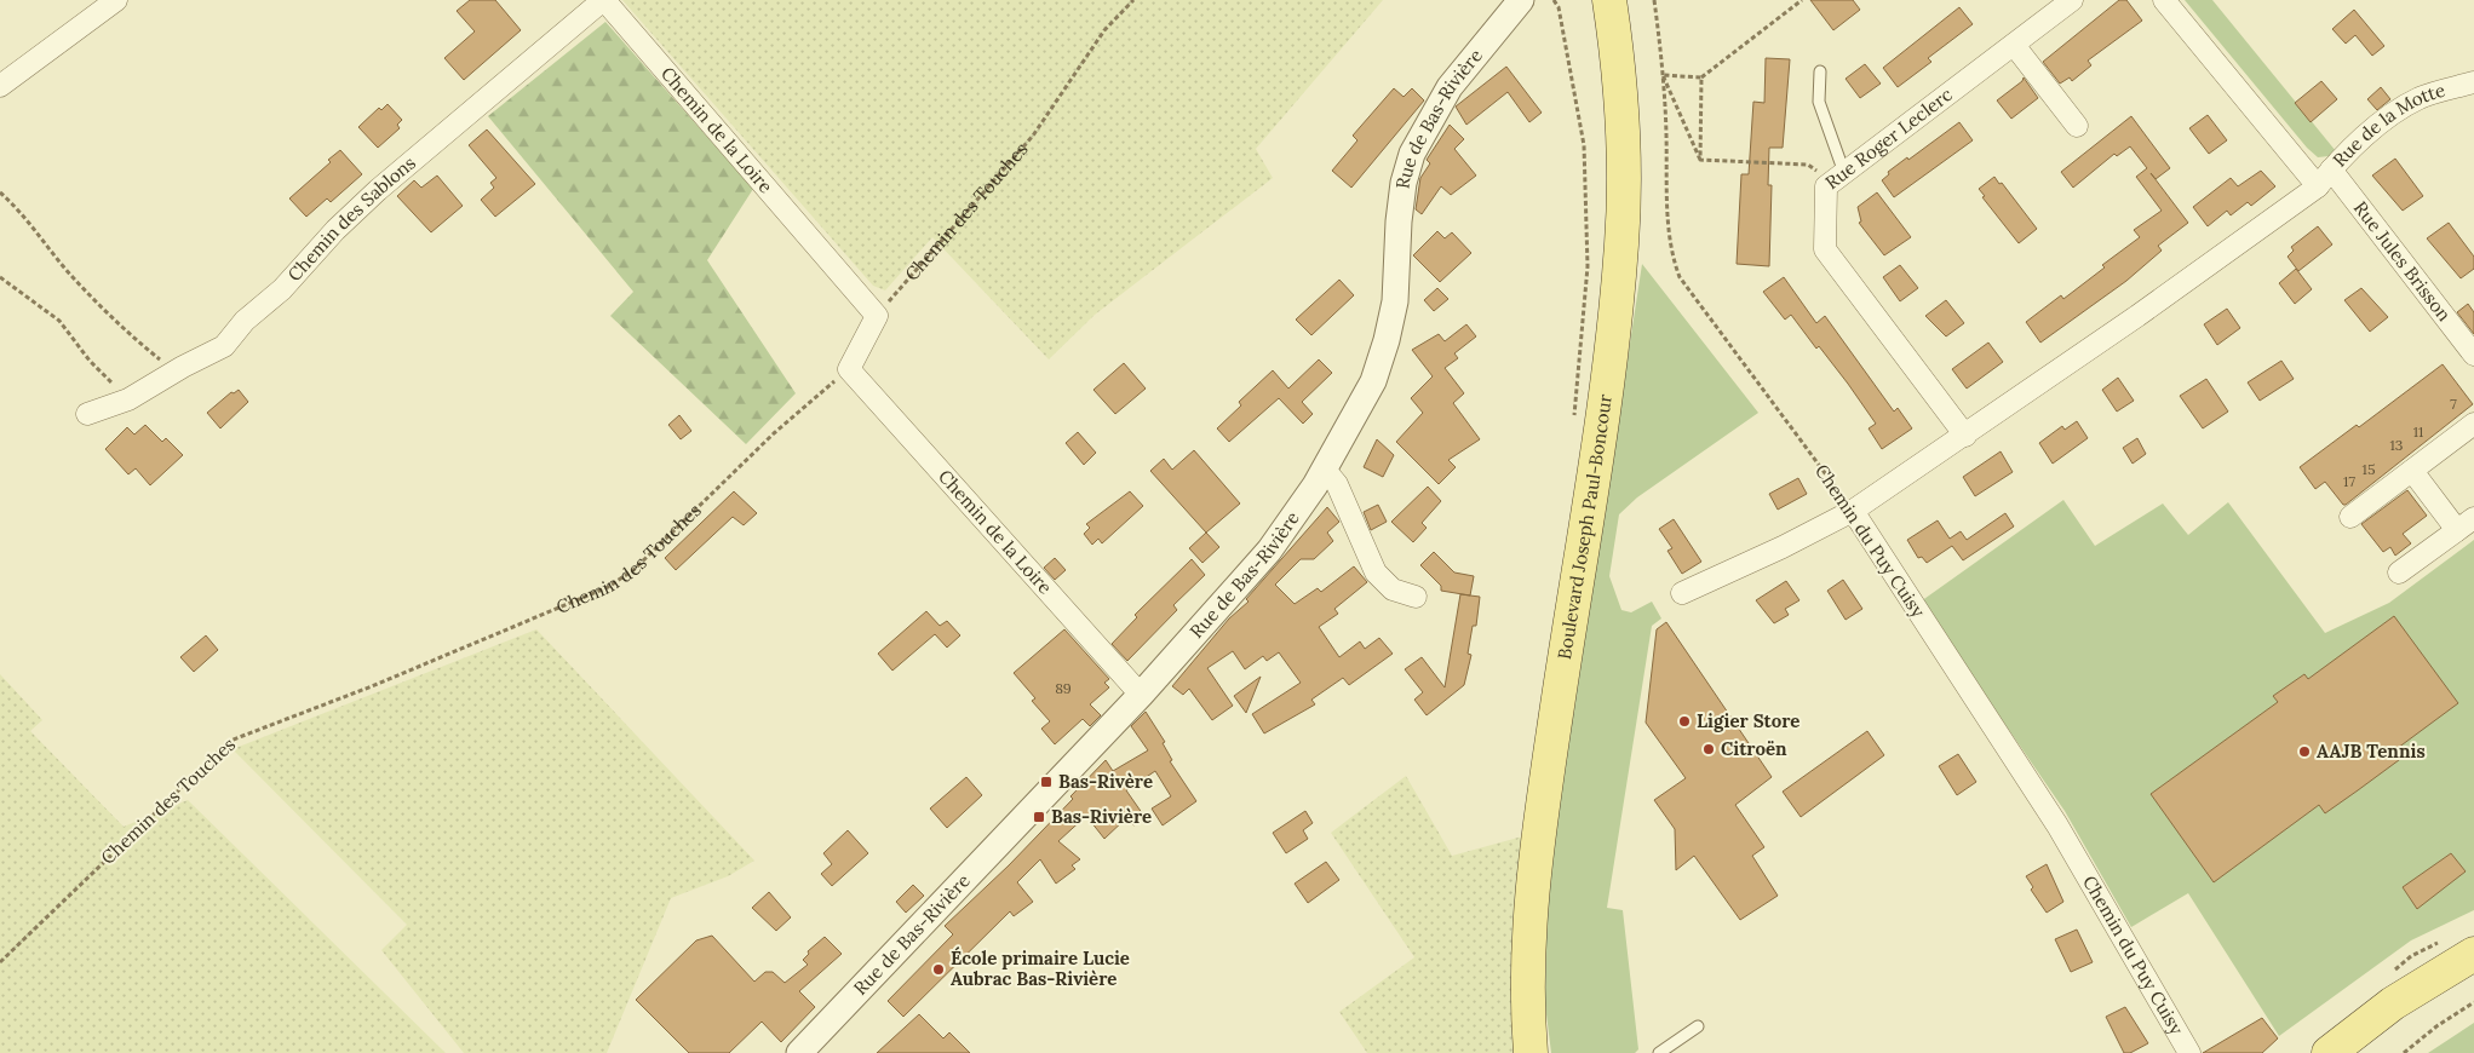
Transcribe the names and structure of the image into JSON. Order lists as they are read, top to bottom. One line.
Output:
{"streets":{"main road":["Boulevard Joseph Paul-Boncour"],"street":["Rue de Bas-Rivière","Chemin de la Loire","Rue de la Motte","Rue Roger Leclerc","Chemin des Sablons","Rue Jules Brisson","Chemin du Puy Cuisy"],"path":["Chemin des Touches"]},"crossings":[["Rue de Bas-Rivière","Chemin de la Loire"],["Chemin de la Loire","Chemin des Touches"],["Chemin de la Loire","Chemin des Sablons"],["Rue de la Motte","Rue Roger Leclerc"],["Rue de la Motte","Rue Jules Brisson"],["Rue de la Motte","Chemin du Puy Cuisy"]],"places":{"other":["Ligier Store","Citroën","AAJB Tennis","École primaire Lucie Aubrac Bas-Rivière"],"transit":["Bas-Rivère","Bas-Rivière"]},"house_numbers":["7","11","13","15","17","89"]}
